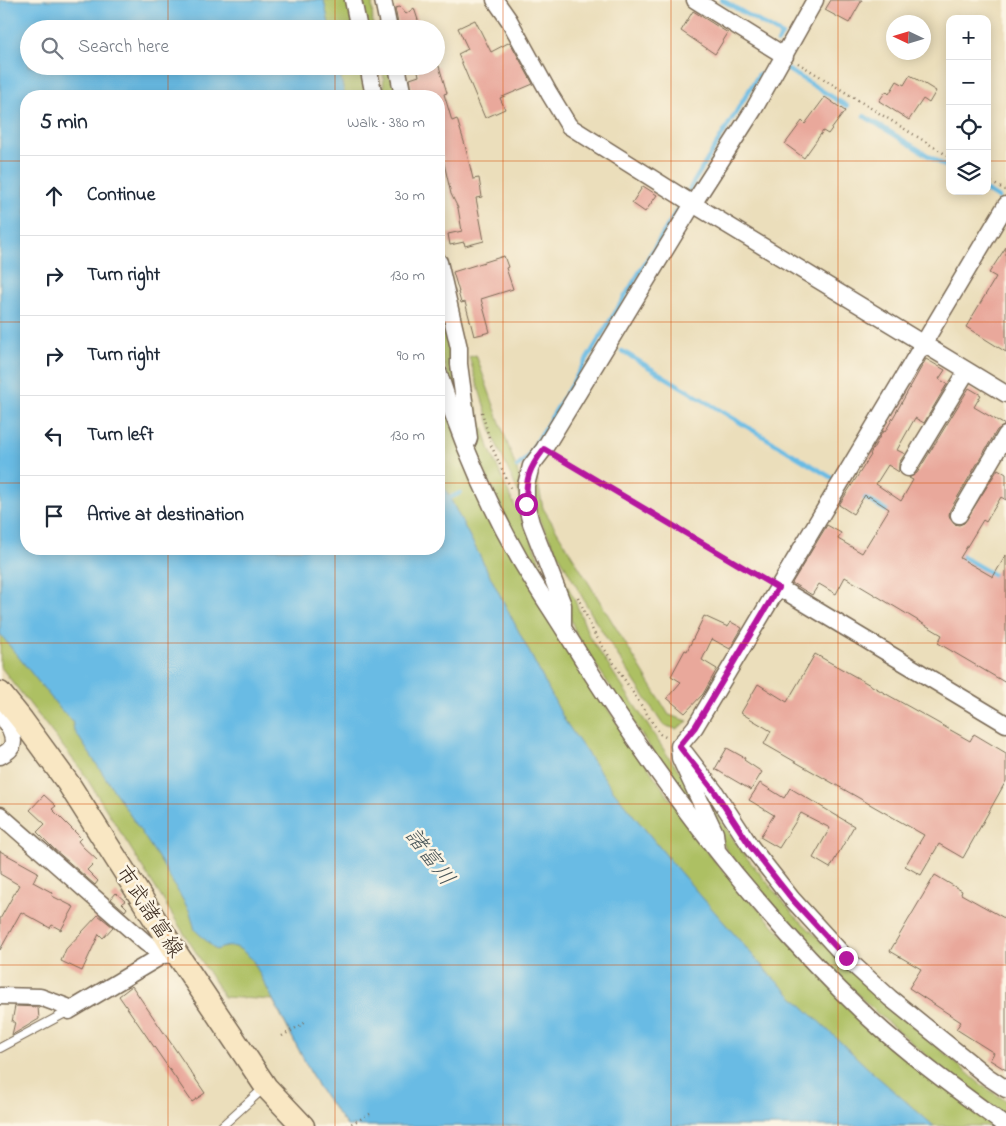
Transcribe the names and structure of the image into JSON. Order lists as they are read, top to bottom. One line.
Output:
{"streets":{"main road":["市武諸富線"]},"water":["諸富川"],"north":"left","page":{"map_buttons":["+","−"],"search":"Search here","heading":["5 min","Walk · 380 m"],"list":[["Continue","30 m"],["Turn right","130 m"],["Turn right","90 m"],["Turn left","130 m"],"Arrive at destination"]}}
